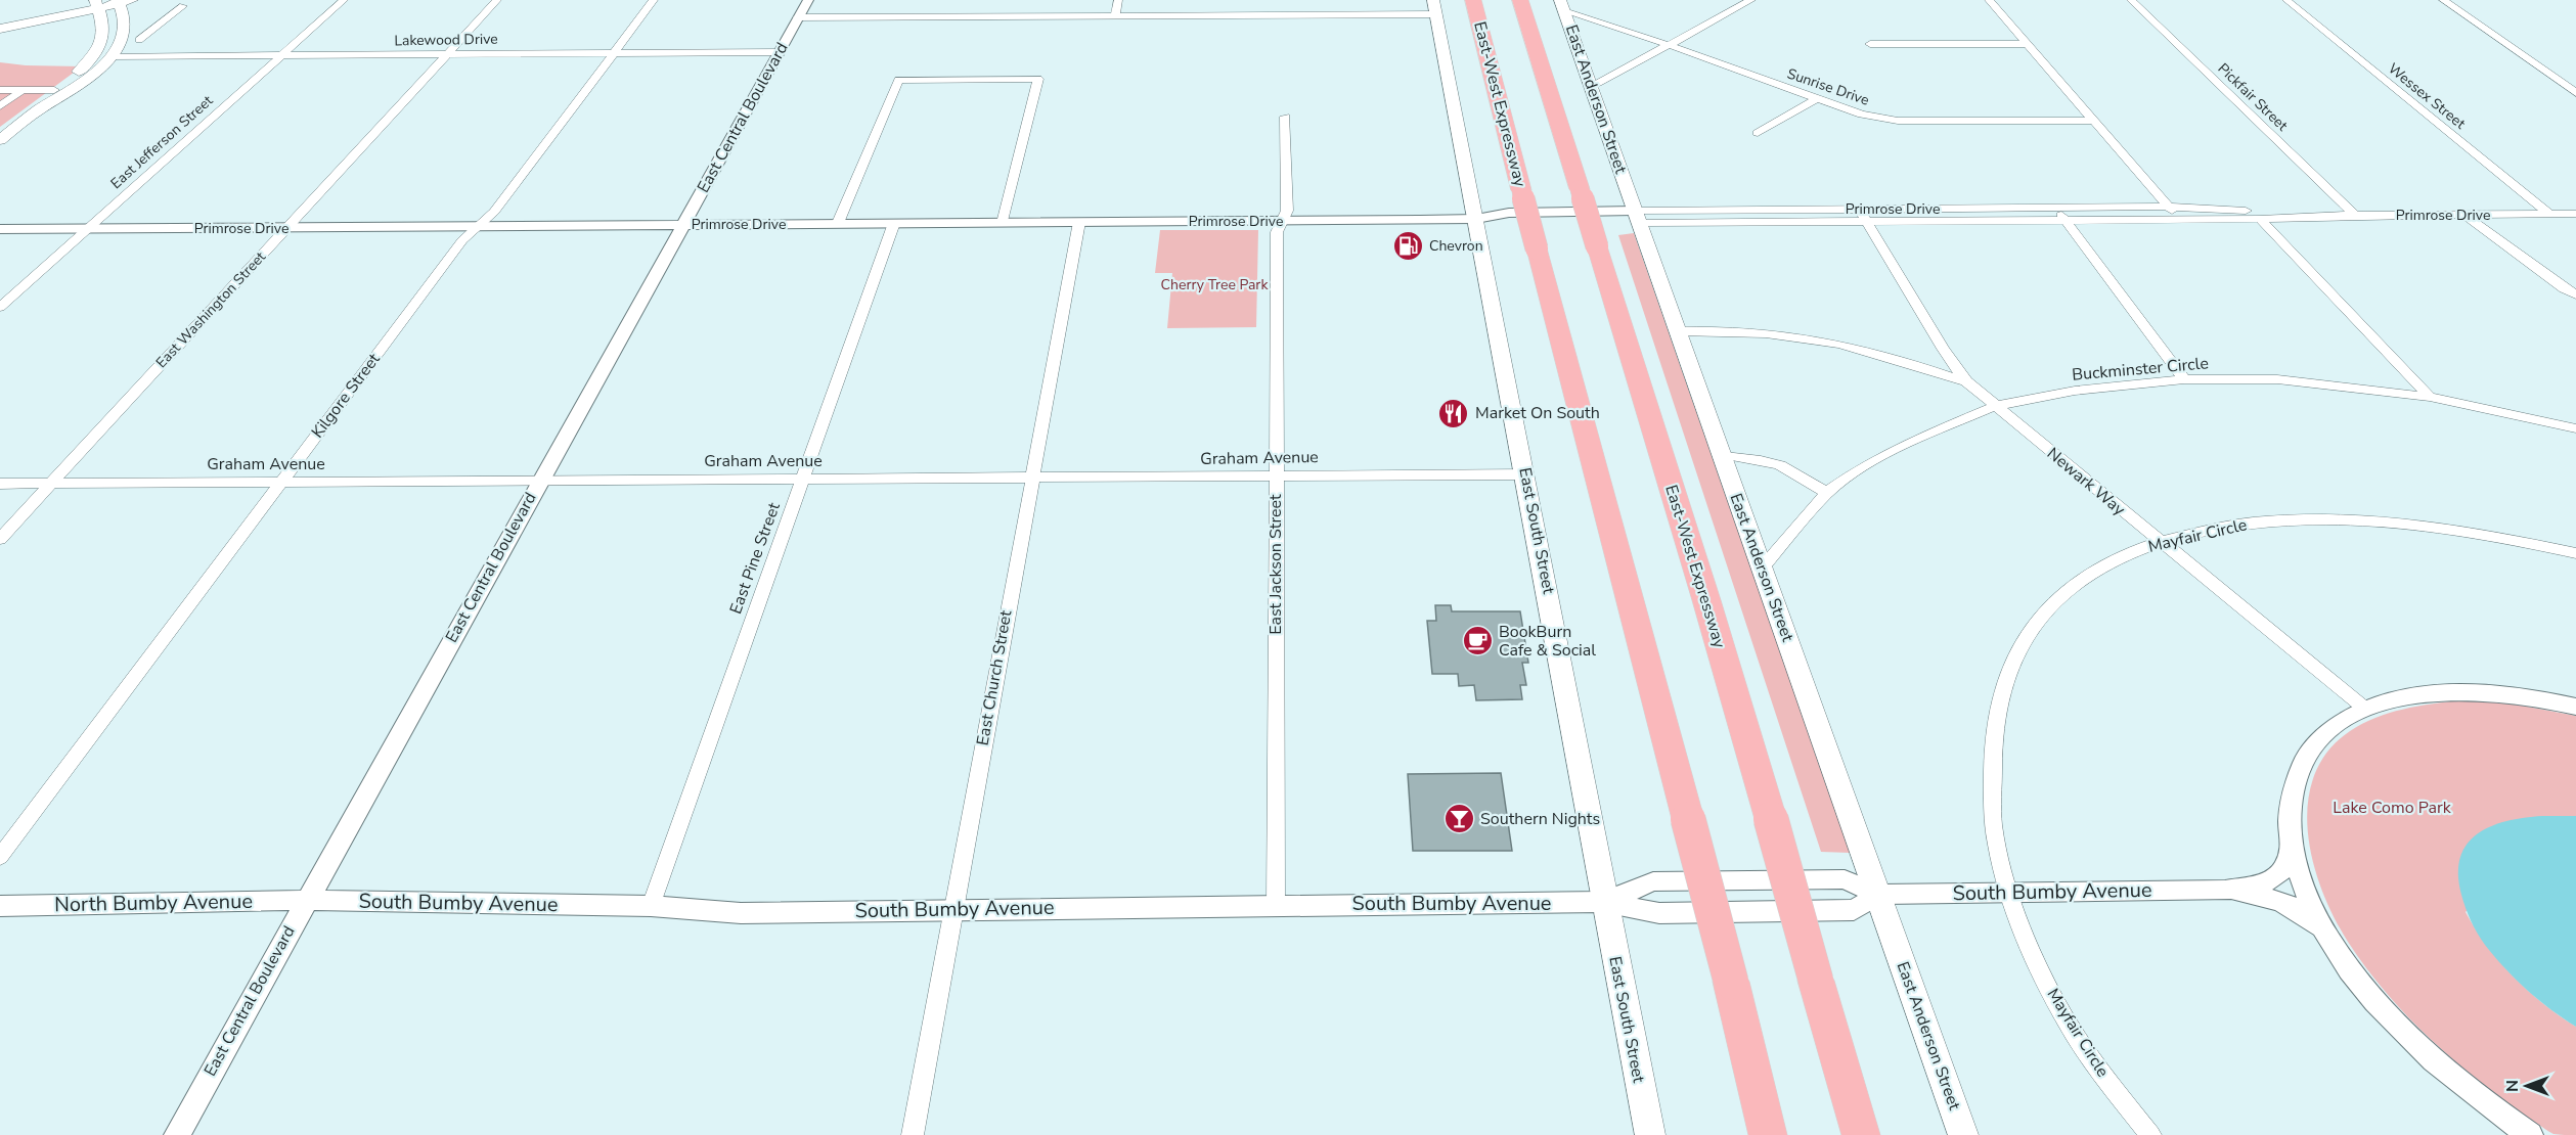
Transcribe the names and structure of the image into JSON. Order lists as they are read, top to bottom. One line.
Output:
{"streets":{"highway":["East-West Expressway"],"main road":["East Anderson Street","East South Street"],"street":["Lakewood Drive","Sunrise Drive","Wessex Street","Pickfair Street","East Central Boulevard","East Jefferson Street","Primrose Drive","East Washington Street","Buckminster Circle","Kilgore Street","Graham Avenue","Newark Way","Mayfair Circle","East Pine Street","East Jackson Street","East Church Street","South Bumby Avenue","North Bumby Avenue"]},"crossings":[["Lakewood Drive","East Central Boulevard"],["Lakewood Drive","East Jefferson Street"],["Lakewood Drive","East Washington Street"],["Lakewood Drive","Kilgore Street"],["Sunrise Drive","East Anderson Street"],["Wessex Street","Primrose Drive"],["Pickfair Street","Primrose Drive"],["East Anderson Street","Primrose Drive"],["East Anderson Street","Buckminster Circle"],["East Anderson Street","South Bumby Avenue"],["East Central Boulevard","Primrose Drive"],["East Central Boulevard","Graham Avenue"],["East Central Boulevard","South Bumby Avenue"],["East Central Boulevard","North Bumby Avenue"],["East Jefferson Street","Primrose Drive"],["Primrose Drive","East Washington Street"],["Primrose Drive","Kilgore Street"],["Primrose Drive","Newark Way"],["Primrose Drive","East South Street"],["Primrose Drive","East Pine Street"],["Primrose Drive","East Jackson Street"],["Primrose Drive","East Church Street"],["East Washington Street","Graham Avenue"],["Buckminster Circle","Newark Way"],["Kilgore Street","Graham Avenue"],["Graham Avenue","East South Street"],["Graham Avenue","East Pine Street"],["Graham Avenue","East Jackson Street"],["Graham Avenue","East Church Street"],["Newark Way","Mayfair Circle"],["East South Street","South Bumby Avenue"],["Mayfair Circle","South Bumby Avenue"],["East Pine Street","South Bumby Avenue"],["East Jackson Street","South Bumby Avenue"],["East Church Street","South Bumby Avenue"],["South Bumby Avenue","North Bumby Avenue"]],"parks":["Cherry Tree Park","Lake Como Park"],"places":{"fuel station":["Chevron"],"restaurant":["Market On South"],"cafe":["BookBurn Cafe & Social"],"bar":["Southern Nights"]},"north":"left"}
